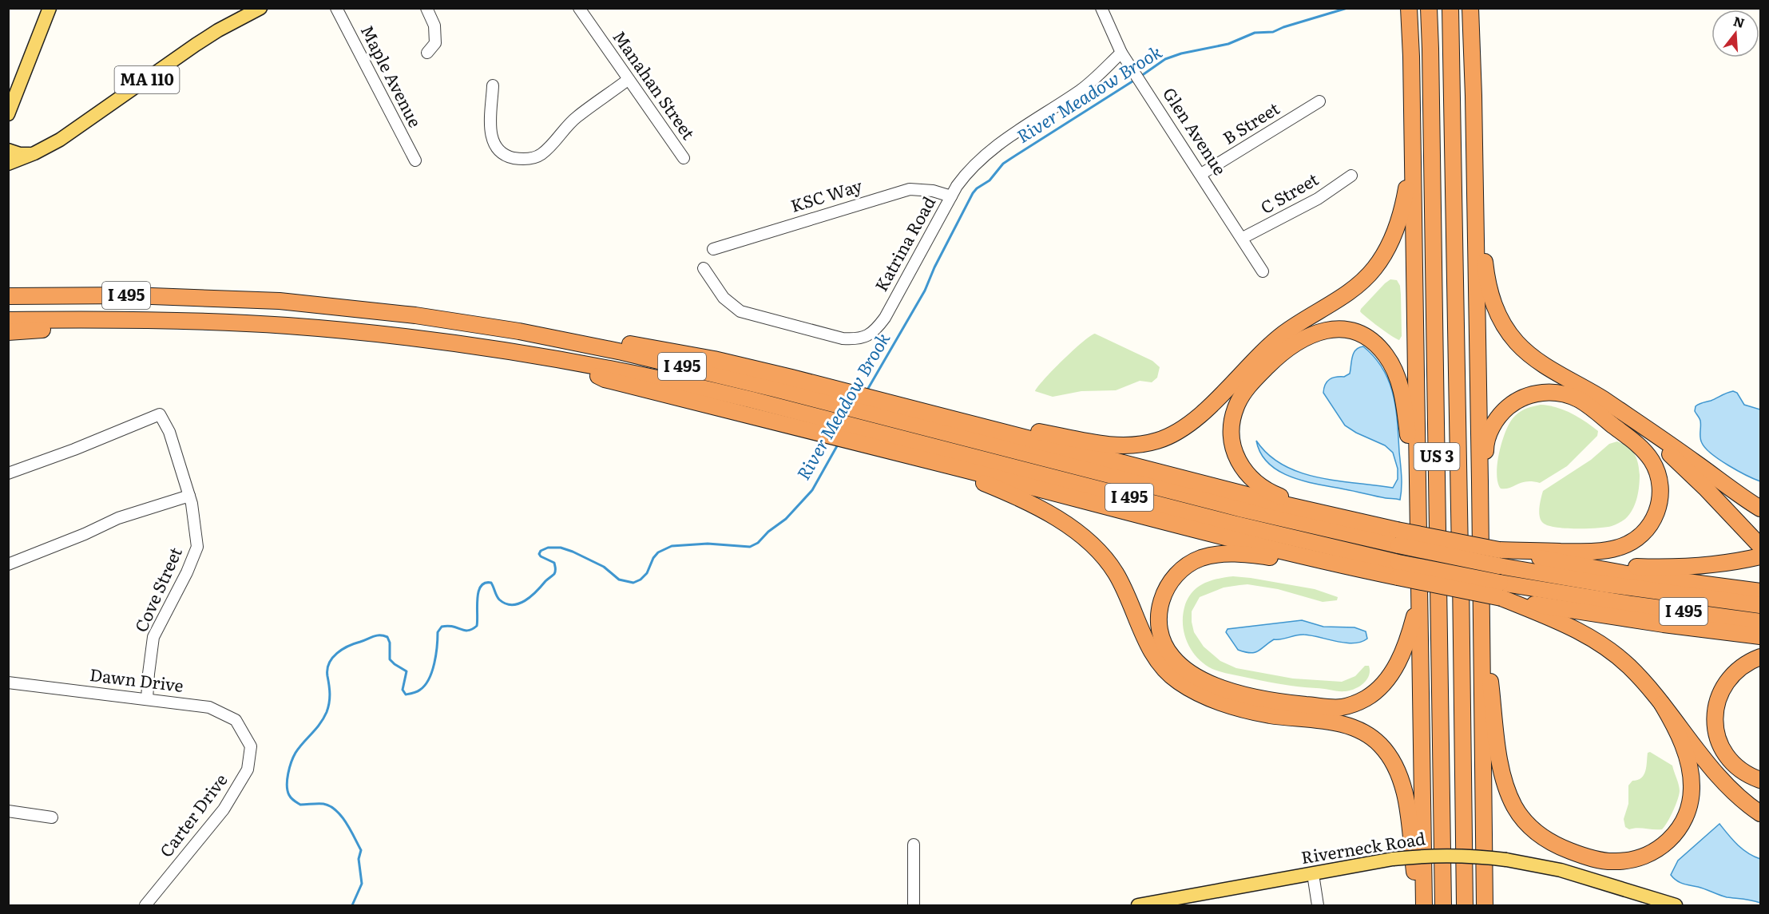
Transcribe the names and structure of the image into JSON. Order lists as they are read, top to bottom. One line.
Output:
{"streets":{"highway":["I 495","US 3"],"main road":["MA 110","Riverneck Road"],"street":["Maple Avenue","Manahan Street","B Street","Glen Avenue","C Street","KSC Way","Katrina Road","Cove Street","Dawn Drive","Carter Drive"]},"crossings":[["B Street","Glen Avenue"],["Glen Avenue","C Street"],["Glen Avenue","Katrina Road"],["KSC Way","Katrina Road"],["Cove Street","Dawn Drive"],["Dawn Drive","Carter Drive"]],"water":["River Meadow Brook"],"north":"top"}
